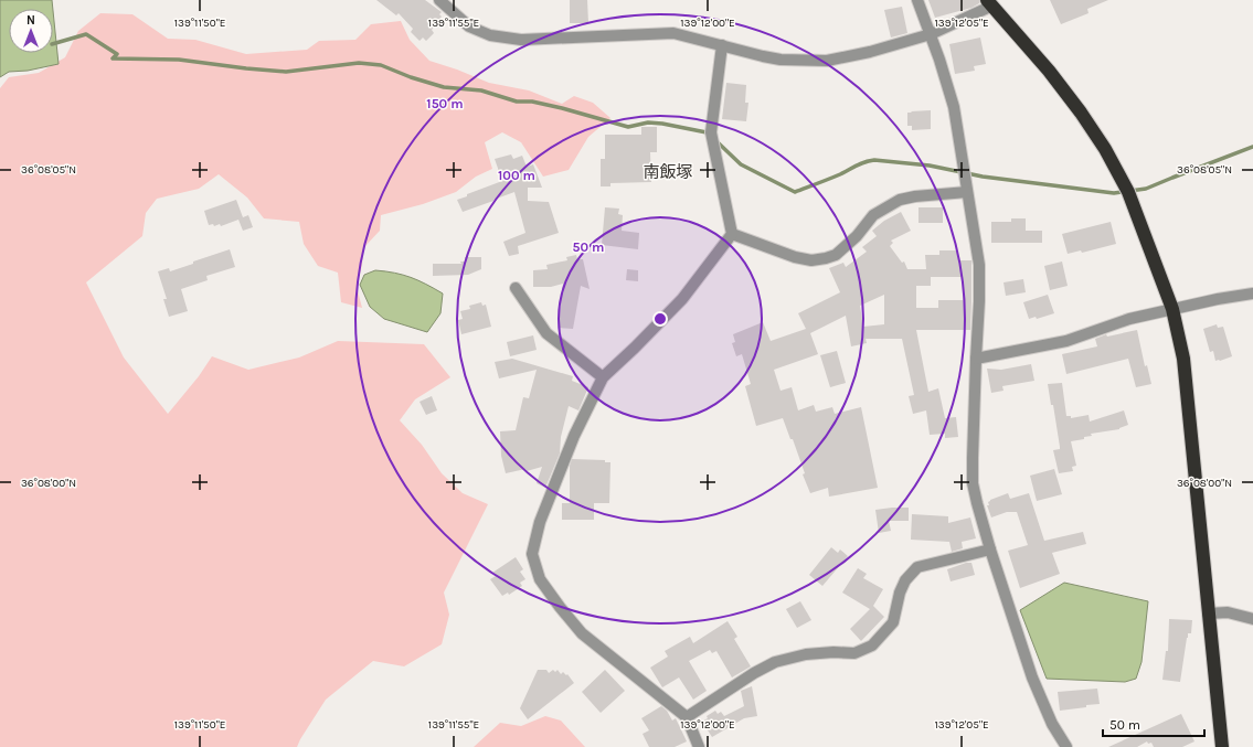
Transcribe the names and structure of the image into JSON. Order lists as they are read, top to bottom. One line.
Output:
{"districts":["南飯塚"],"scale_bar":"50 m","north":"top","coordinates":["139°11'50\"E","139°11'55\"E","139°12'00\"E","139°12'05\"E","36°08'05\"N","36°08'00\"N"],"rings":["150 m","100 m","50 m"]}
